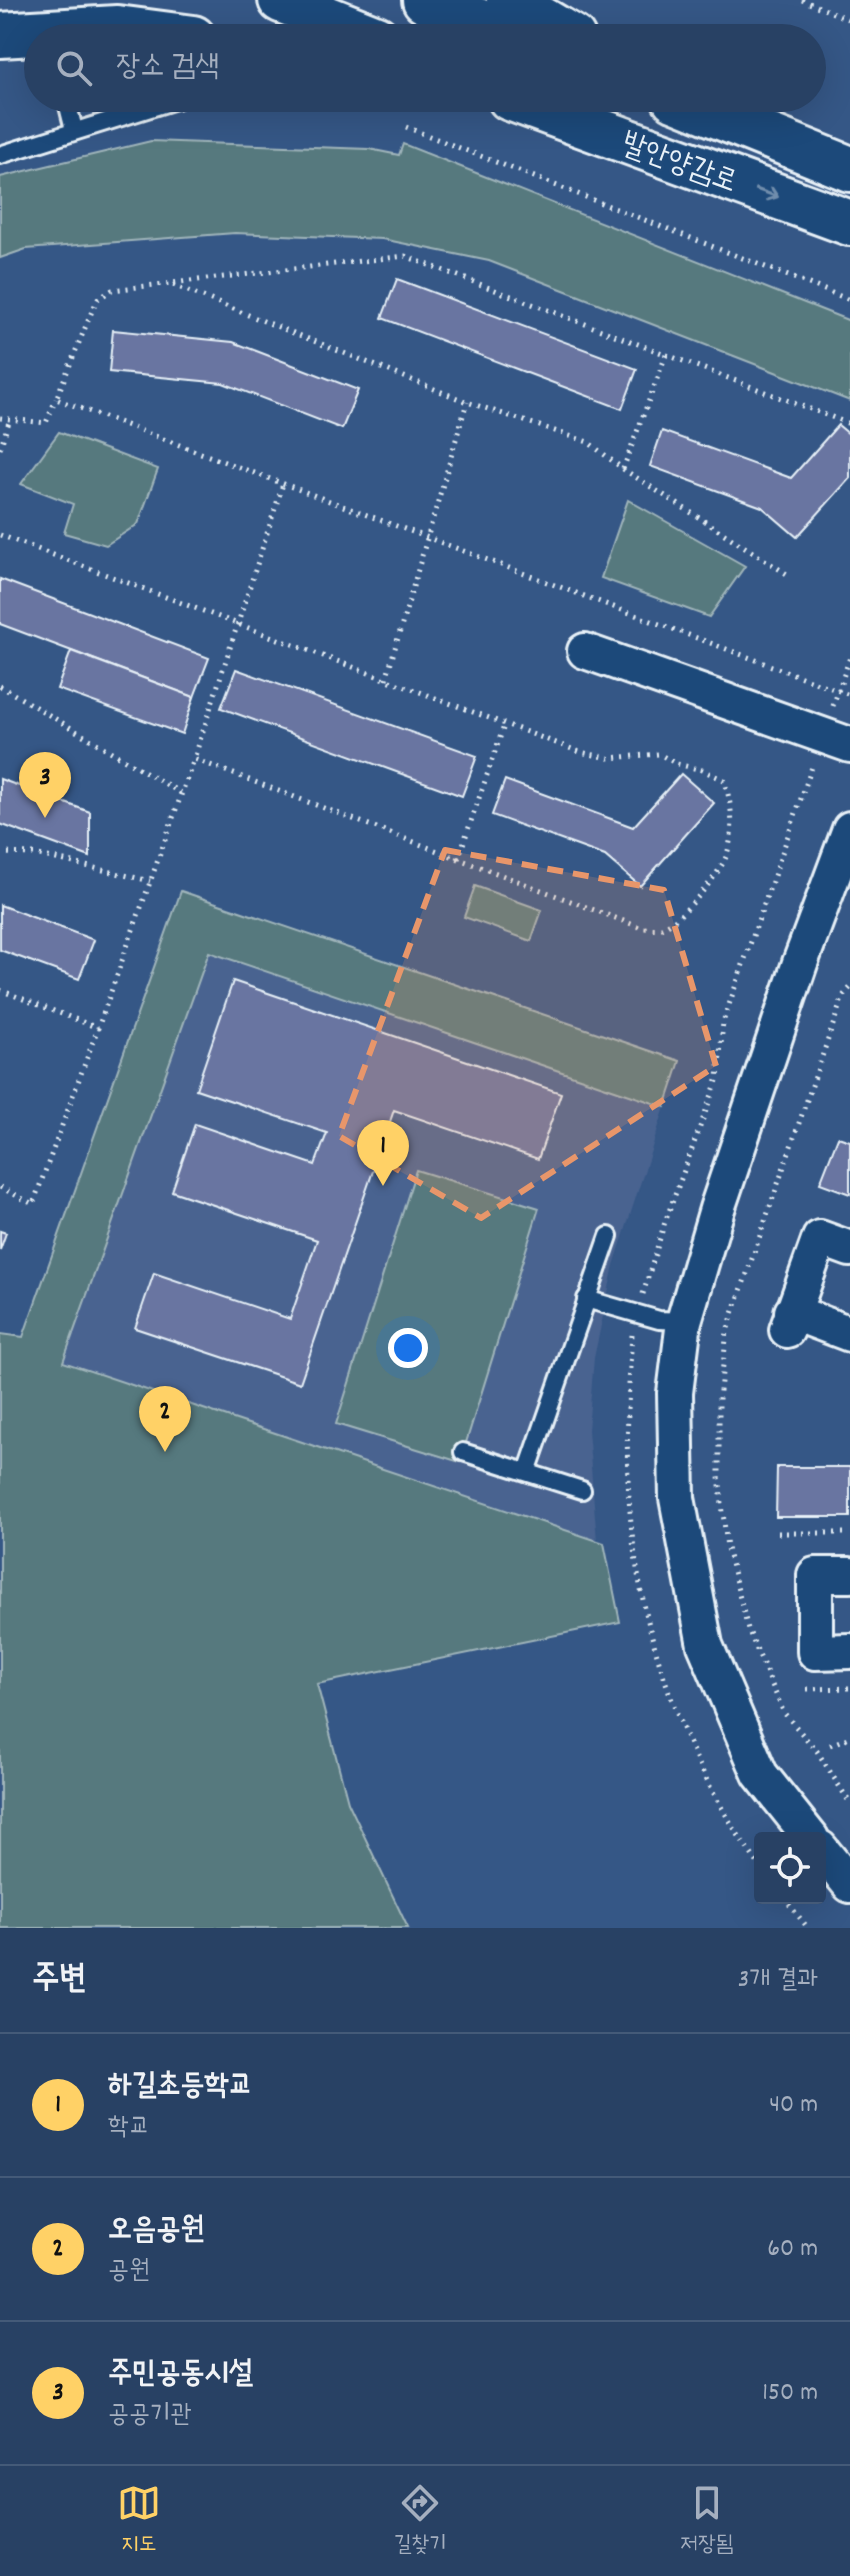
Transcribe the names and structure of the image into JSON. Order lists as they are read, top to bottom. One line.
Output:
{"streets":{"highway":["발안양감로"]},"page":{"search":"장소 검색","pins":["3","1","2"],"heading":["주변","3개 결과"],"list":[{"mark":"1","name":"하길초등학교","note":"학교","value":"40 m"},{"mark":"2","name":"오음공원","note":"공원","value":"60 m"},{"mark":"3","name":"주민공동시설","note":"공공기관","value":"150 m"}],"nav":["지도","길찾기","저장됨"]}}
